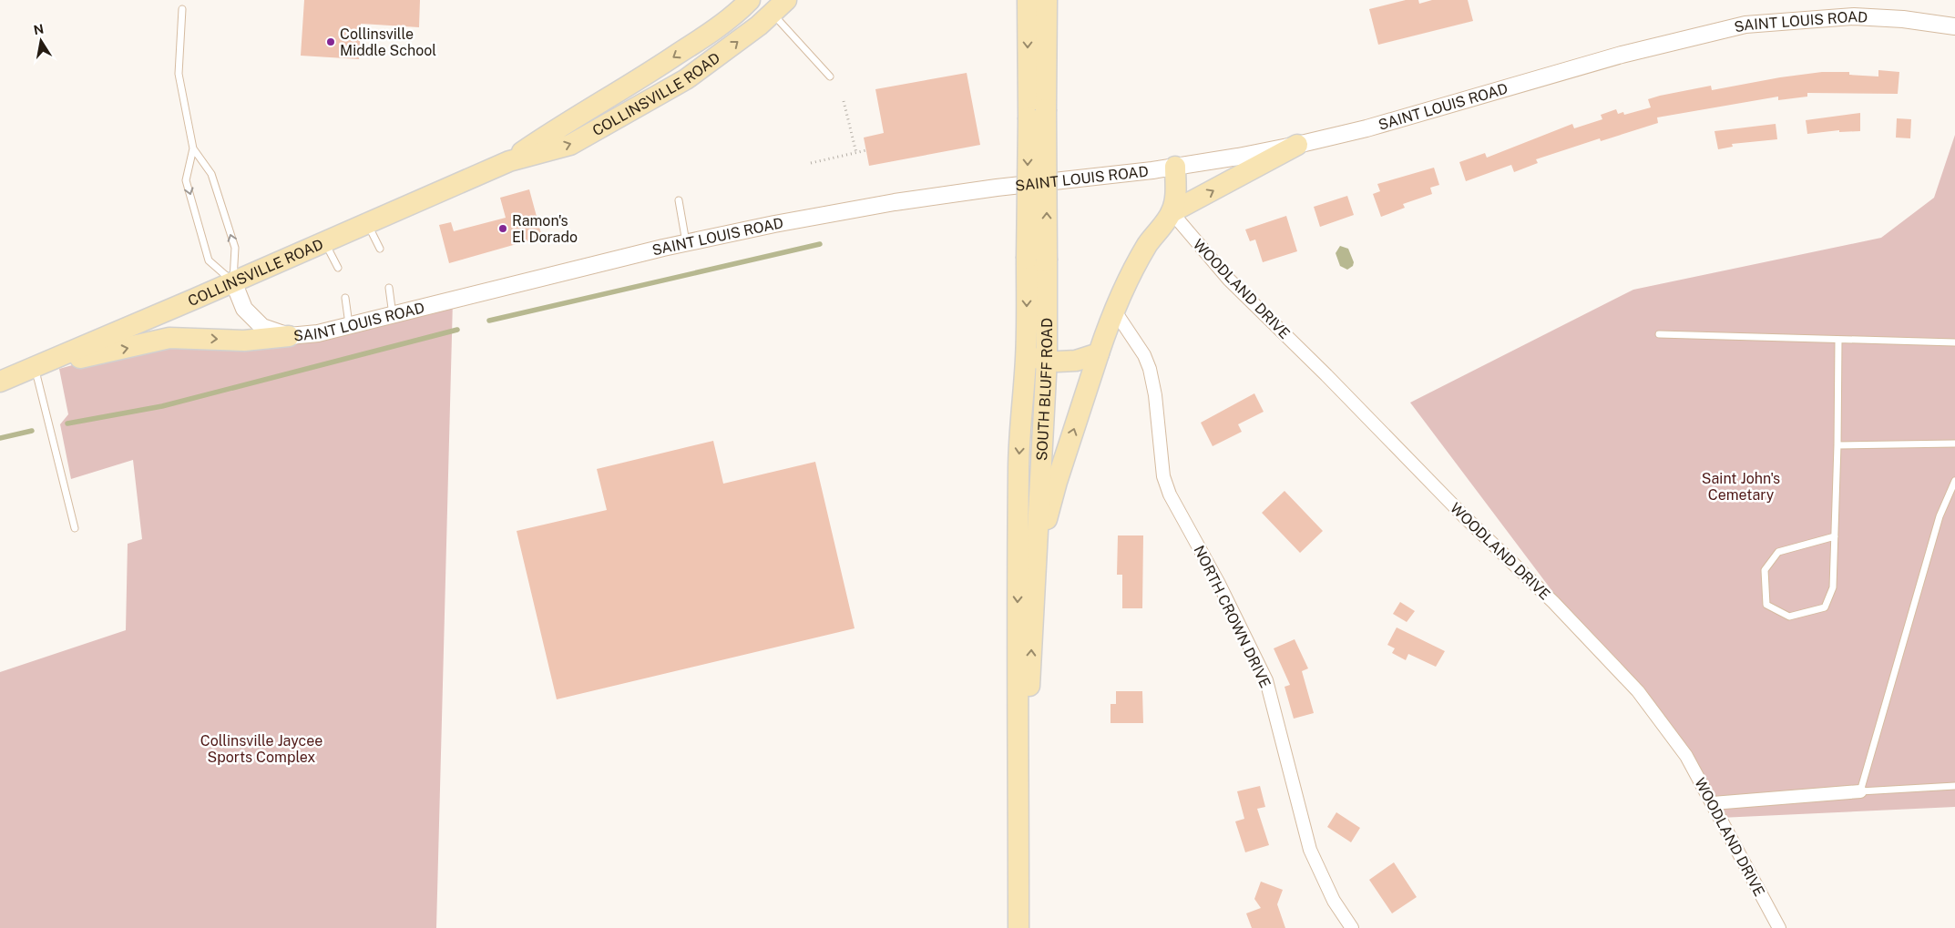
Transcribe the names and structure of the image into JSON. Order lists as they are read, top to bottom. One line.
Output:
{"streets":{"main road":["COLLINSVILLE ROAD","SOUTH BLUFF ROAD"],"street":["SAINT LOUIS ROAD","WOODLAND DRIVE","NORTH CROWN DRIVE"]},"crossings":[["SAINT LOUIS ROAD","COLLINSVILLE ROAD"]],"parks":["Saint John's Cemetary","Collinsville Jaycee Sports Complex"],"places":["Collinsville Middle School","Ramon's El Dorado"],"north":"top"}
